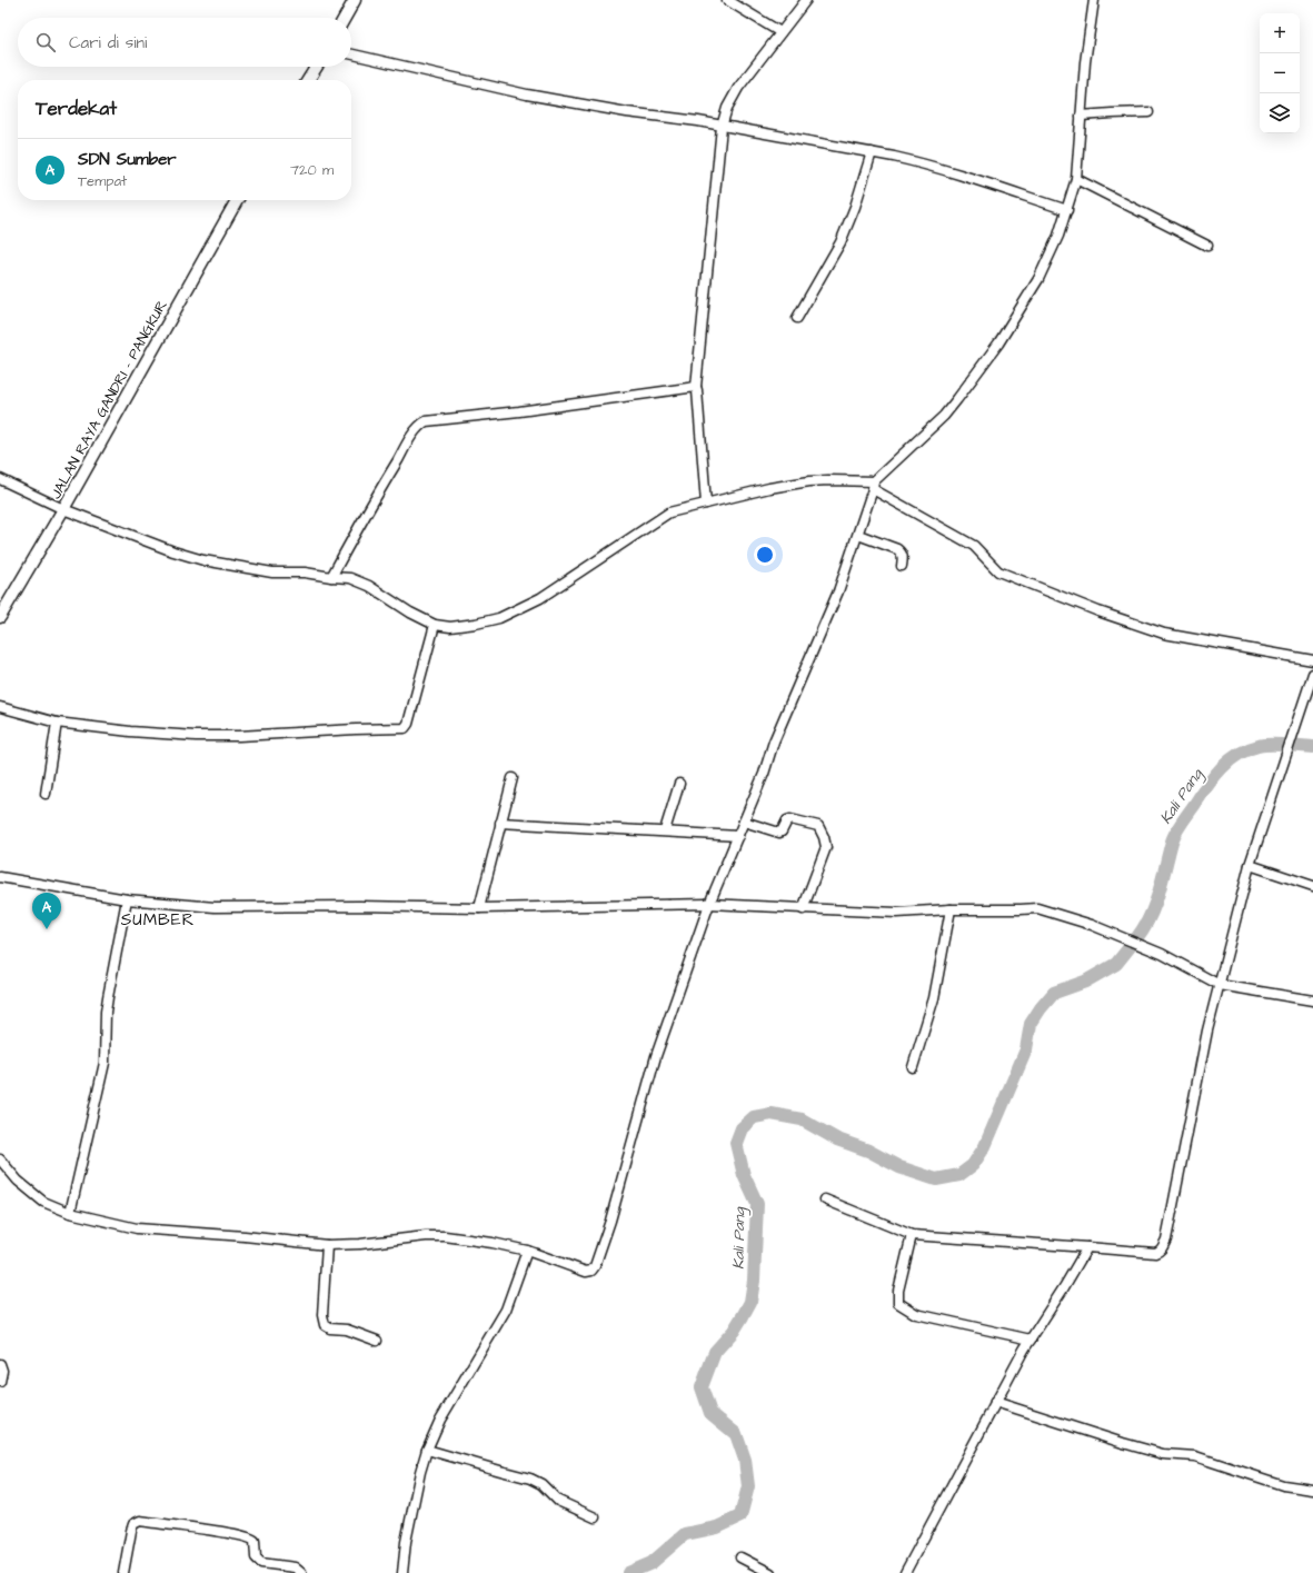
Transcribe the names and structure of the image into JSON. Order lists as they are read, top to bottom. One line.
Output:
{"streets":{"street":["JALAN RAYA GANDRI - PANGKUR"]},"districts":["SUMBER"],"water":["Kali Pang"],"page":{"map_buttons":["+","−"],"search":"Cari di sini","heading":"Terdekat","list":[{"mark":"A","name":"SDN Sumber","note":"Tempat","value":"720 m"}],"pins":"A"}}
